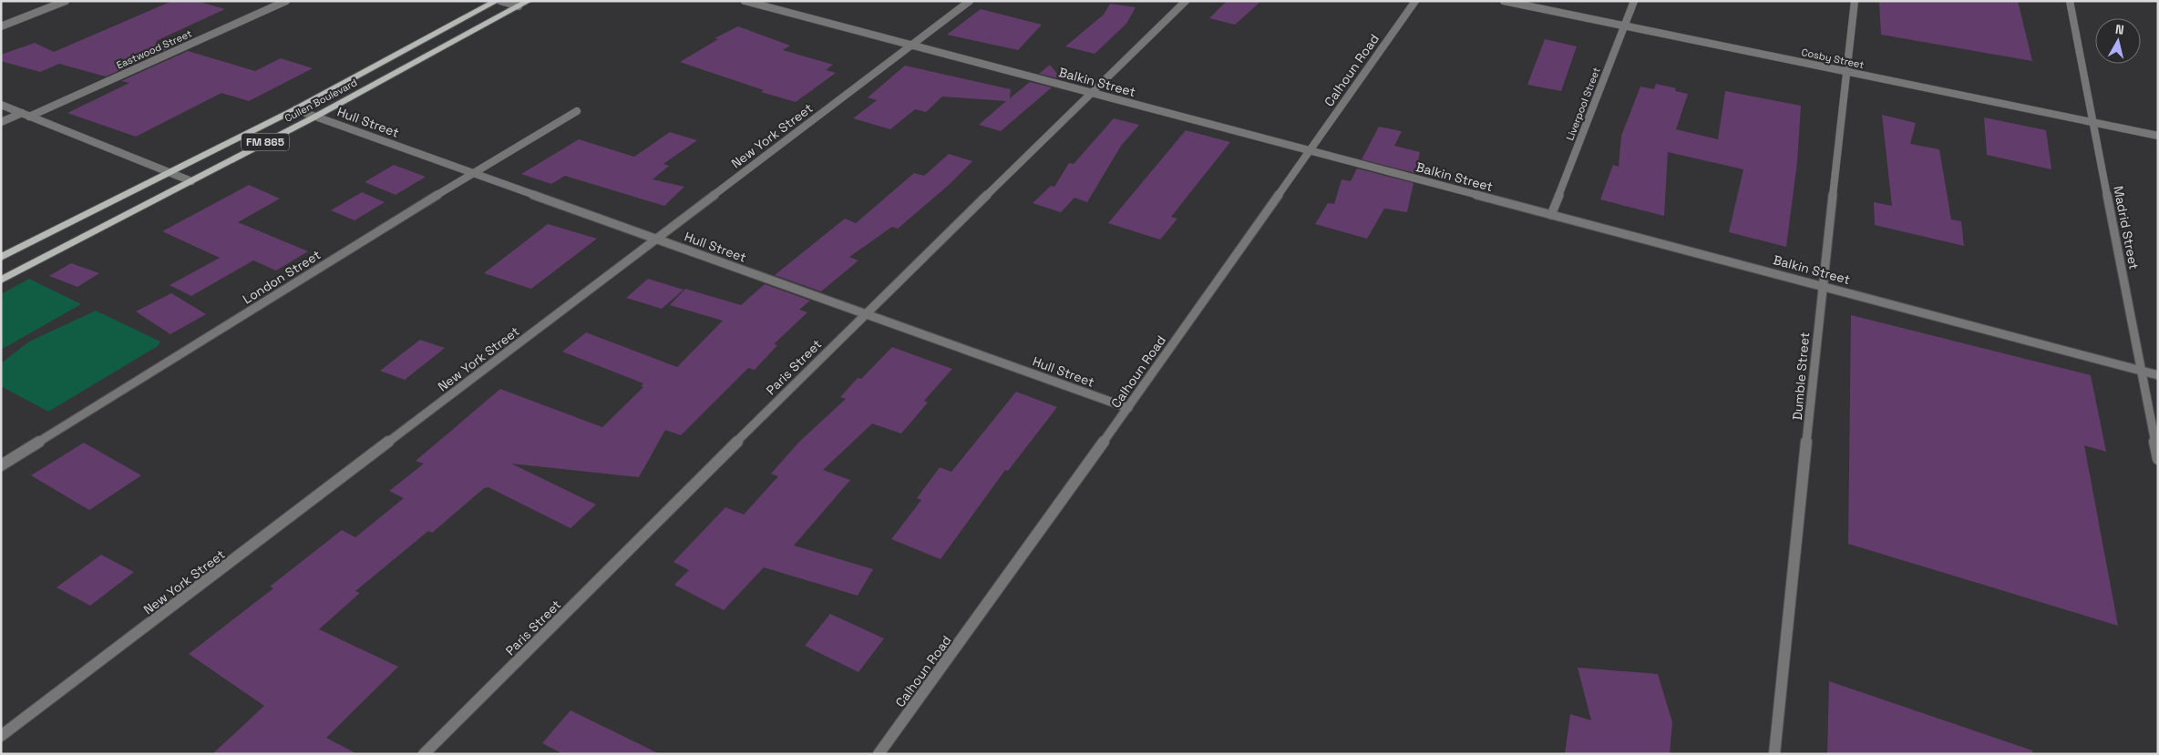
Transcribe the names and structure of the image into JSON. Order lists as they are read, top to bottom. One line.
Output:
{"streets":{"main road":["Cullen Boulevard","FM 865"],"street":["Eastwood Street","Cosby Street","Calhoun Road","Balkin Street","Liverpool Street","Hull Street","New York Street","Madrid Street","London Street","Paris Street","Dumble Street"]},"crossings":[["Cosby Street","Liverpool Street"],["Cosby Street","Madrid Street"],["Cosby Street","Dumble Street"],["Calhoun Road","Balkin Street"],["Calhoun Road","Hull Street"],["Balkin Street","Liverpool Street"],["Balkin Street","New York Street"],["Balkin Street","Madrid Street"],["Balkin Street","Paris Street"],["Balkin Street","Dumble Street"],["Cullen Boulevard","Hull Street"],["Hull Street","New York Street"],["Hull Street","London Street"],["Hull Street","Paris Street"]],"north":"top"}
